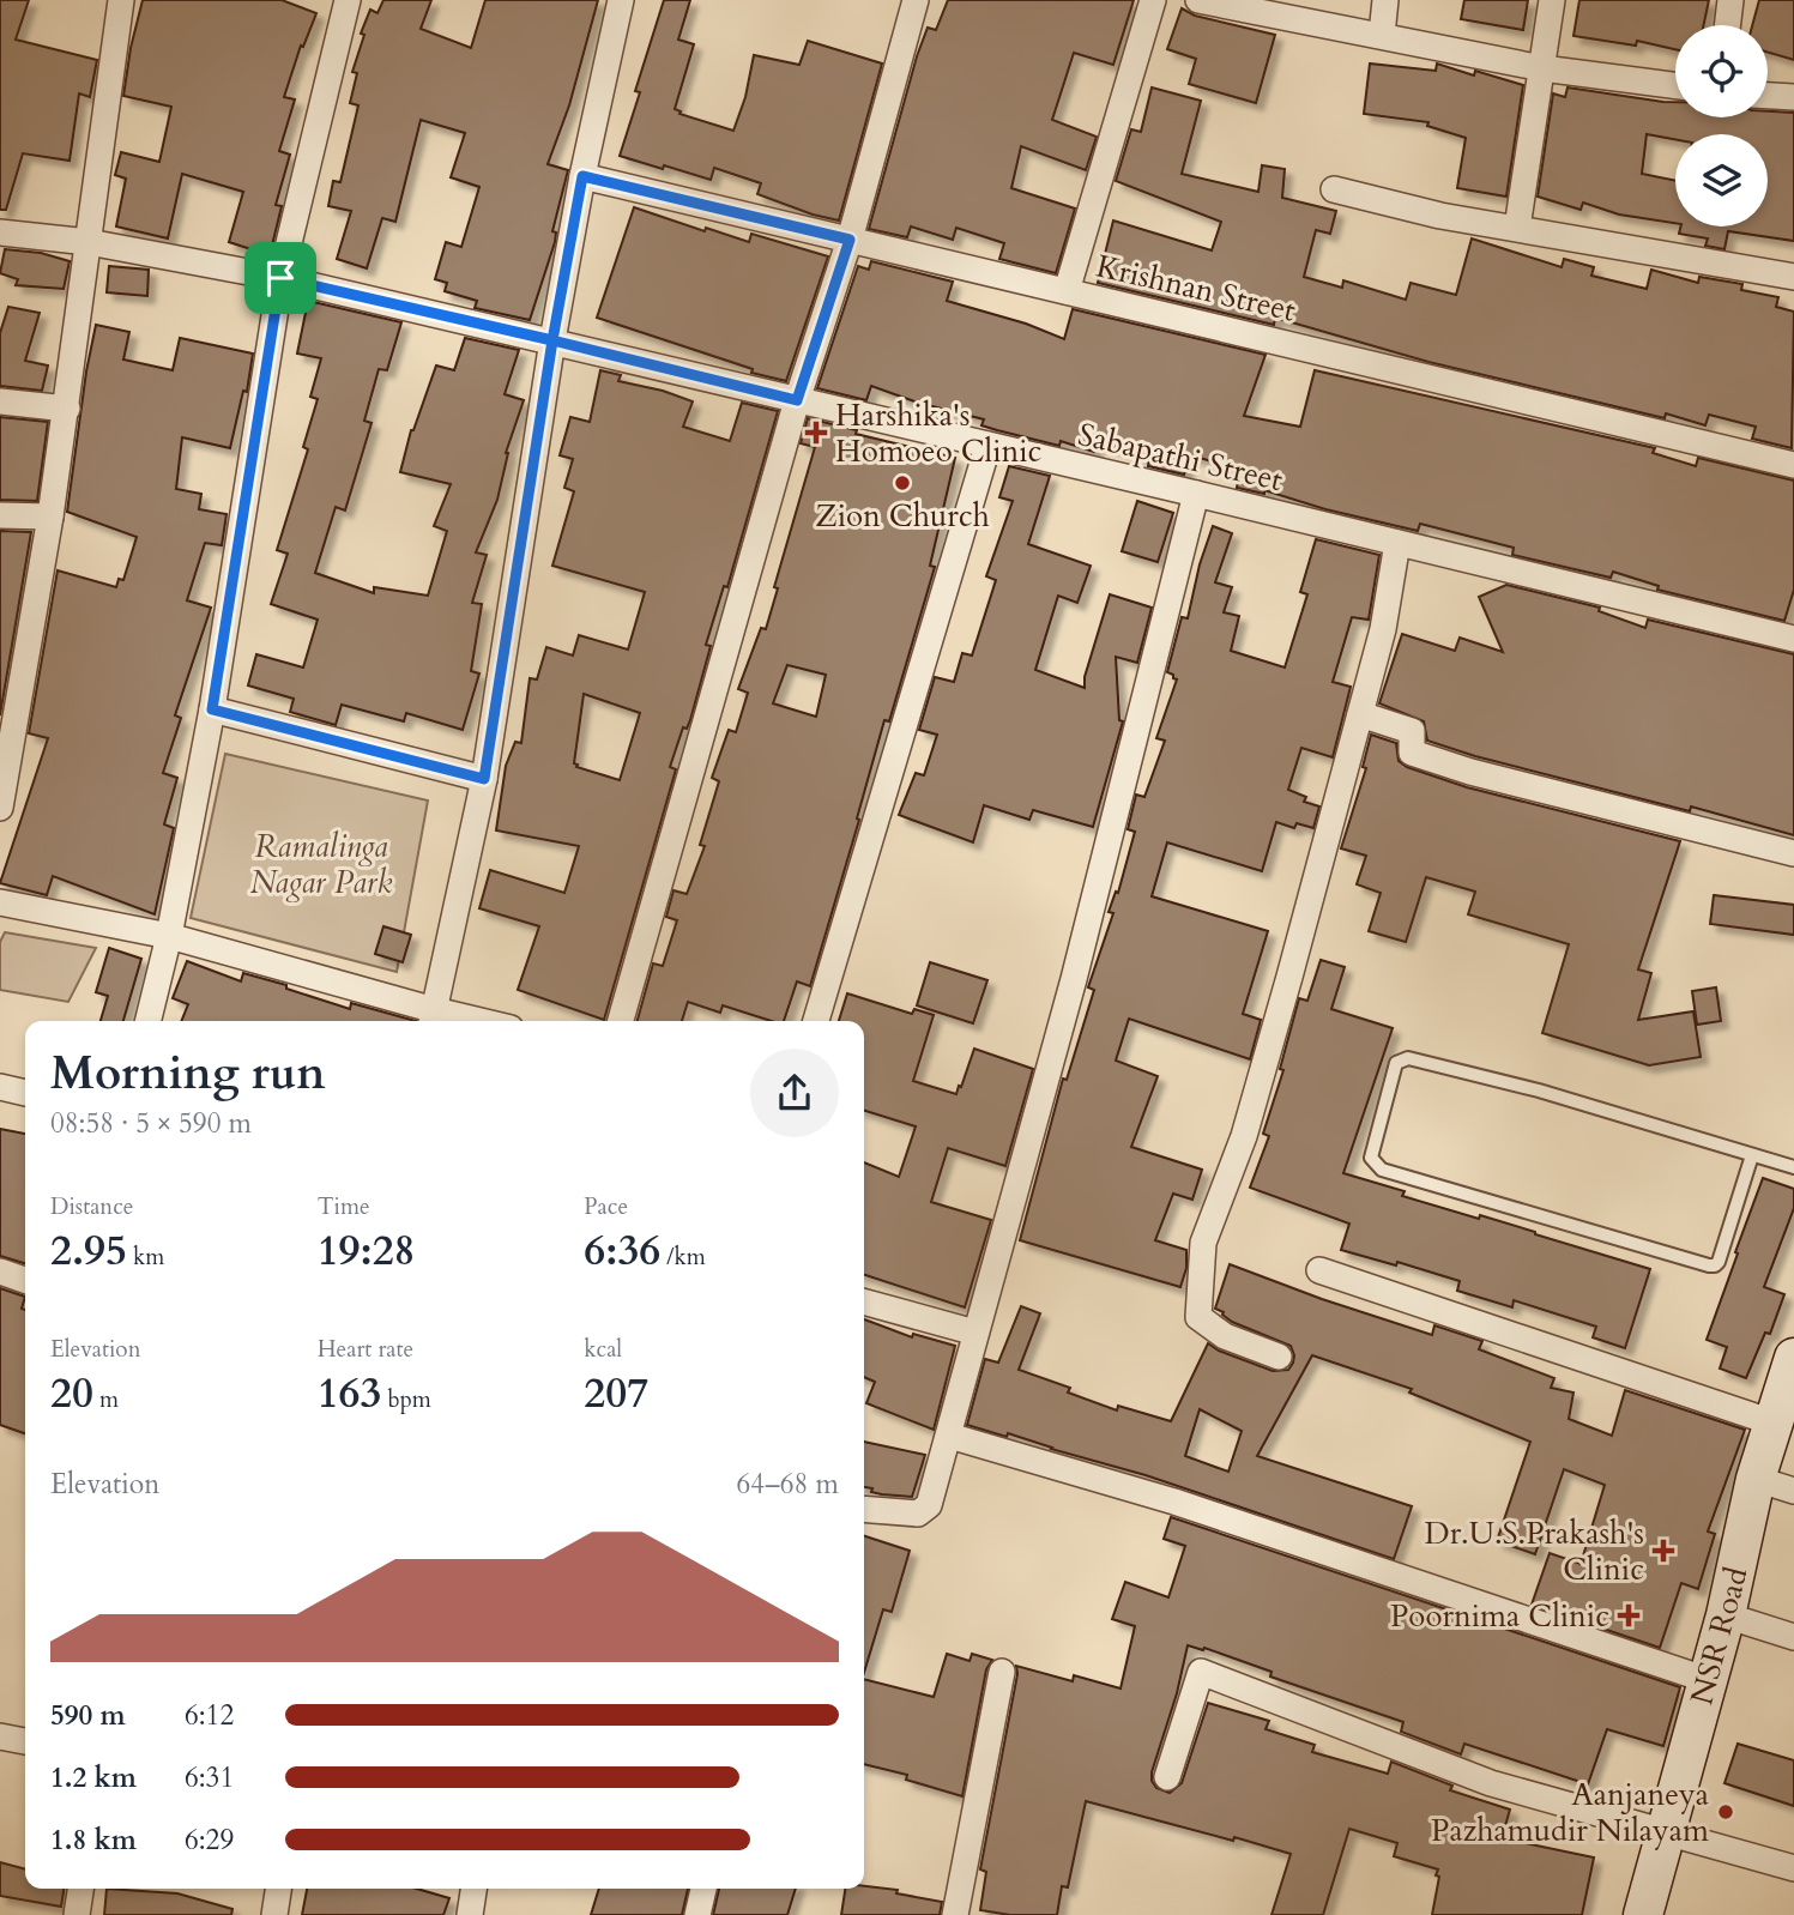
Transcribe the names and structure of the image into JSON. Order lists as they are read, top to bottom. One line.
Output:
{"streets":{"main road":["NSR Road"],"street":["Krishnan Street","Sabapathi Street"]},"parks":["Ramalinga Nagar Park"],"places":{"health":["Harshika's Homoeo Clinic","Dr.U.S.Prakash's Clinic","Poornima Clinic"],"other":["Zion Church","Aanjaneya Pazhamudir Nilayam"]},"page":{"heading":["Morning run","08:58 · 5 × 590 m"],"stats":[["Distance","2.95 km"],["Time","19:28"],["Pace","6:36 /km"],["Elevation","20 m"],["Heart rate","163 bpm"],["kcal","207"]],"chart":["Elevation","64–68 m"],"list":[{"name":"590 m","note":"6:12"},{"name":"1.2 km","note":"6:31"},{"name":"1.8 km","note":"6:29"}]}}
